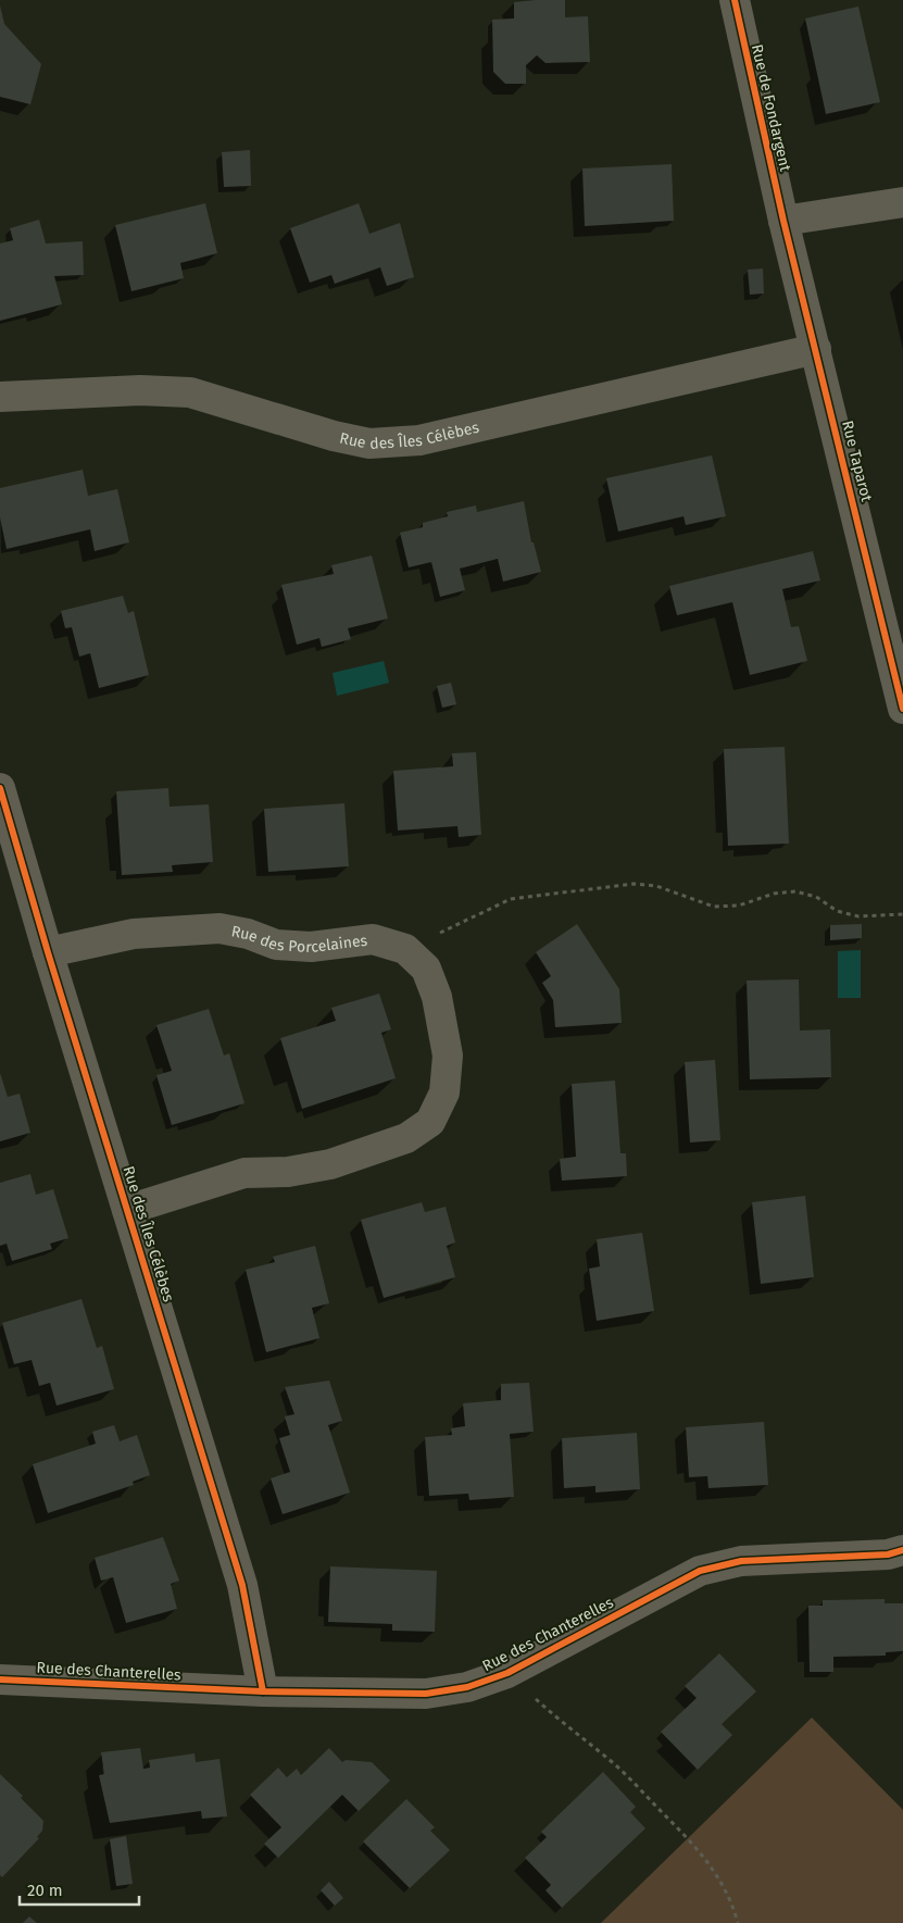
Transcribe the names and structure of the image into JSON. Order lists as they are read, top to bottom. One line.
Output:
{"streets":{"street":["Rue de Fondargent","Rue des Îles Célèbes","Rue Taparot","Rue des Porcelaines","Rue des Chanterelles"]},"crossings":[["Rue de Fondargent","Rue Taparot"],["Rue des Îles Célèbes","Rue Taparot"],["Rue des Îles Célèbes","Rue des Porcelaines"],["Rue des Îles Célèbes","Rue des Chanterelles"]],"scale_bar":"20 m"}
